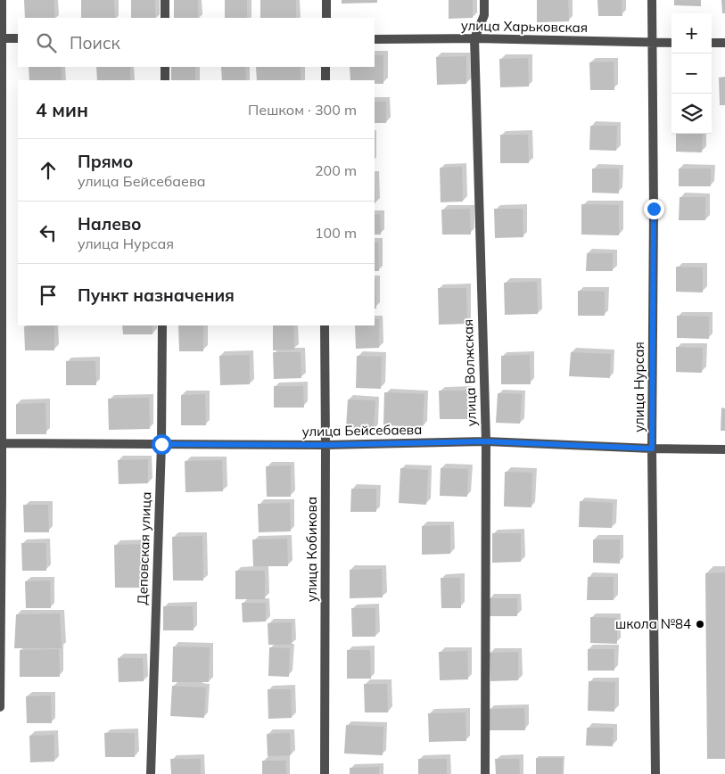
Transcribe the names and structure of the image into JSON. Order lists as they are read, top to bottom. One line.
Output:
{"streets":{"street":["улица Харьковская","улица Волжская","улица Нурсая","улица Бейсебаева","Деповская улица","улица Кобикова"]},"crossings":[["улица Харьковская","улица Волжская"],["улица Харьковская","улица Нурсая"],["улица Волжская","улица Бейсебаева"],["улица Нурсая","улица Бейсебаева"],["улица Бейсебаева","Деповская улица"],["улица Бейсебаева","улица Кобикова"]],"places":["школа №84"],"page":{"map_buttons":["+","−"],"search":"Поиск","heading":["4 мин","Пешком · 300 m"],"list":[["Прямо","улица Бейсебаева","200 m"],["Налево","улица Нурсая","100 m"],"Пункт назначения"]}}
